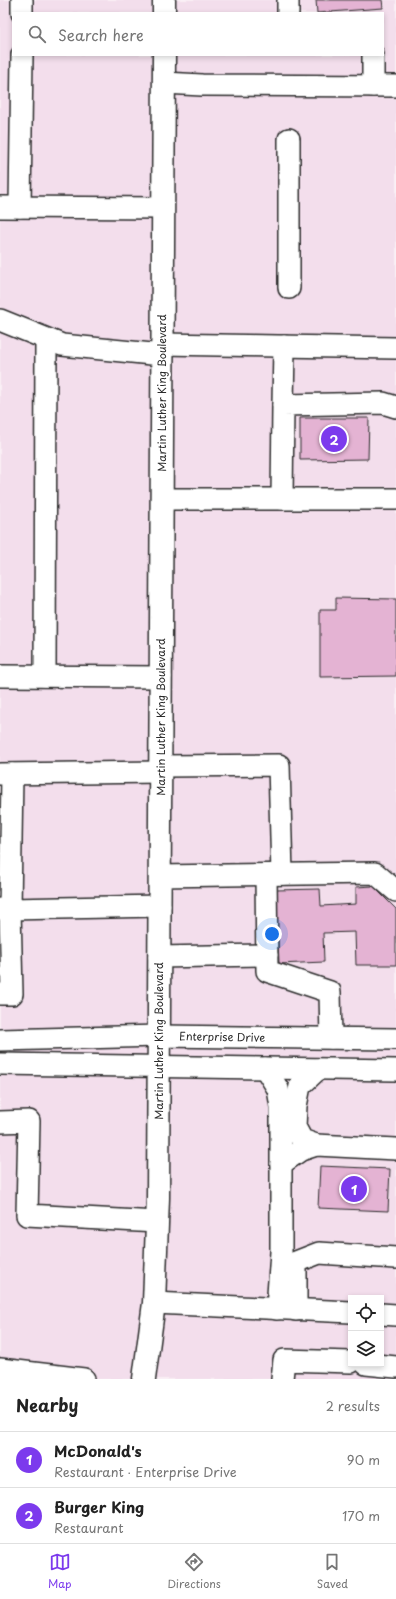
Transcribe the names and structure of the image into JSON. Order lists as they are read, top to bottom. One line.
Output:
{"streets":{"main road":["Martin Luther King Boulevard"],"street":["Enterprise Drive"]},"crossings":[["Martin Luther King Boulevard","Enterprise Drive"]],"page":{"search":"Search here","pins":["2","1"],"heading":["Nearby","2 results"],"list":[{"mark":"1","name":"McDonald's","note":"Restaurant · Enterprise Drive","value":"90 m"},{"mark":"2","name":"Burger King","note":"Restaurant","value":"170 m"}],"nav":["Map","Directions","Saved"]}}
